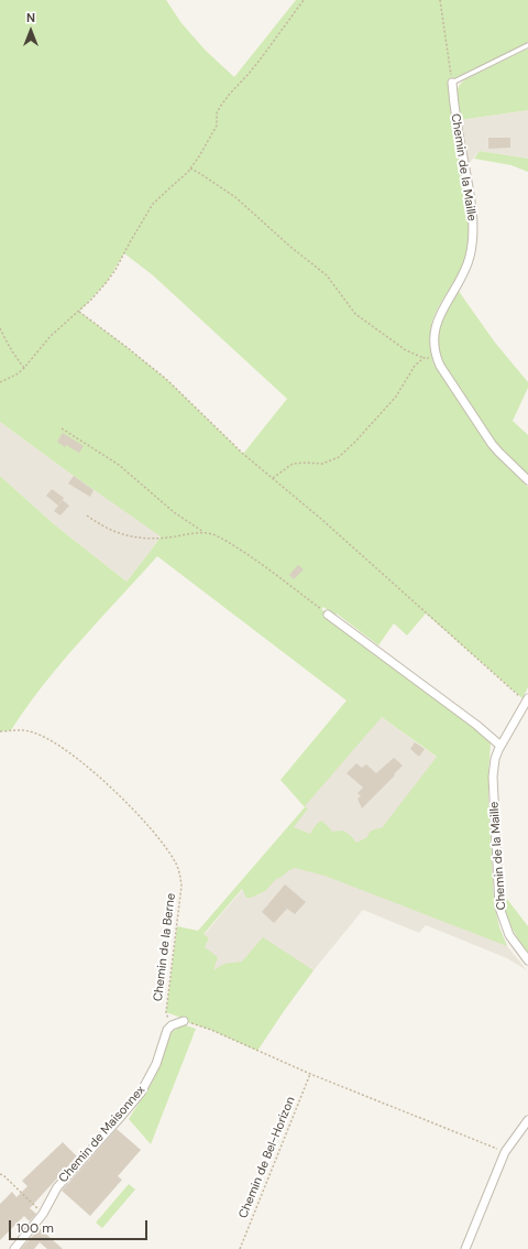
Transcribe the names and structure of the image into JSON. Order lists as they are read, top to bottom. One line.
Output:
{"streets":{"street":["Chemin de la Maille","Chemin de Maisonnex"],"path":["Chemin de la Berne","Chemin de Bel-Horizon"]},"crossings":[["Chemin de la Berne","Chemin de Maisonnex"]],"scale_bar":"100 m","north":"top"}
